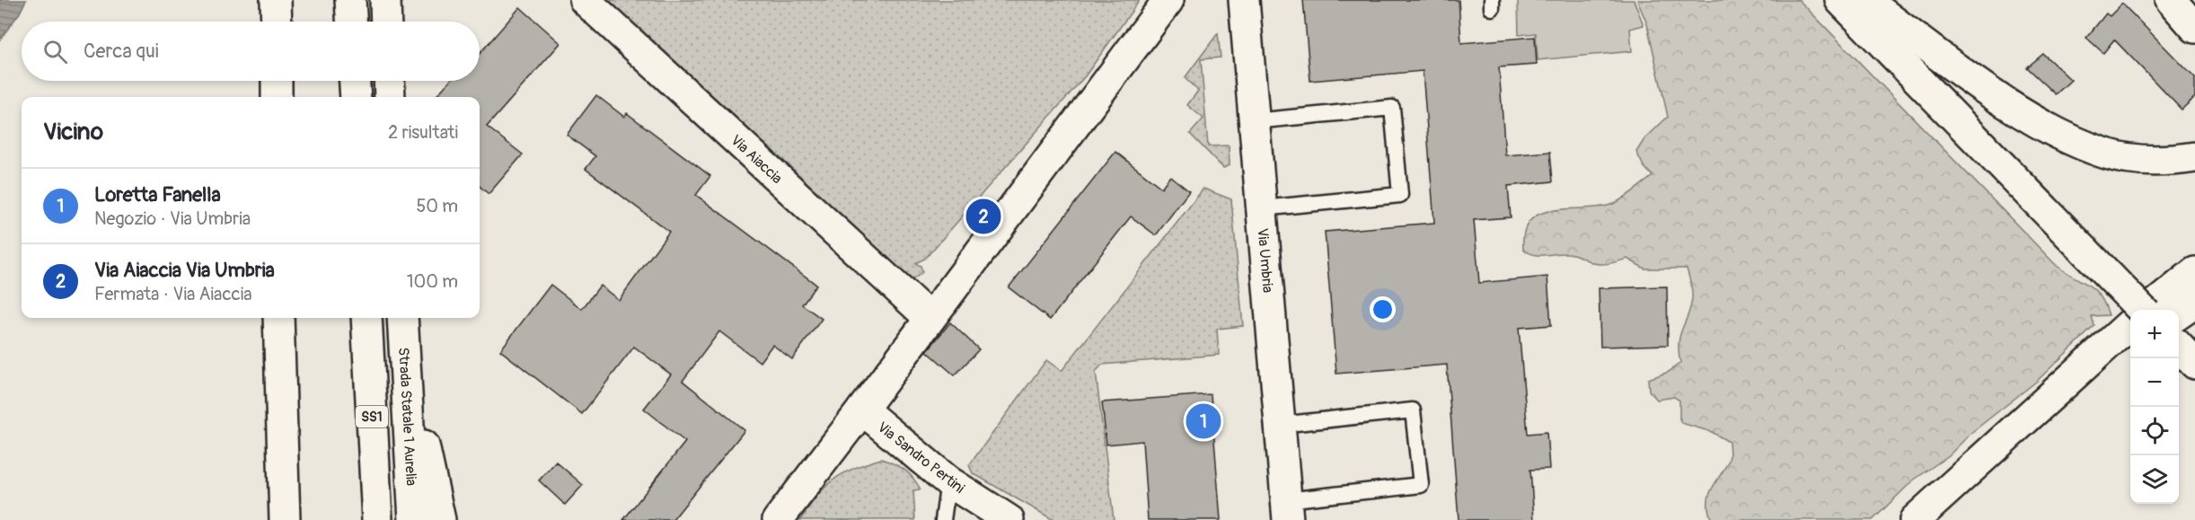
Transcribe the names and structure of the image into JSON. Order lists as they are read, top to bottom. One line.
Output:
{"streets":{"main road":["Via Aiaccia","Via Umbria","SS1","Strada Statale 1 Aurelia","Via Sandro Pertini"]},"page":{"search":"Cerca qui","heading":["Vicino","2 risultati"],"list":[{"mark":"1","name":"Loretta Fanella","note":"Negozio · Via Umbria","value":"50 m"},{"mark":"2","name":"Via Aiaccia Via Umbria","note":"Fermata · Via Aiaccia","value":"100 m"}],"pins":["2","1"],"map_buttons":["+","−"]}}
